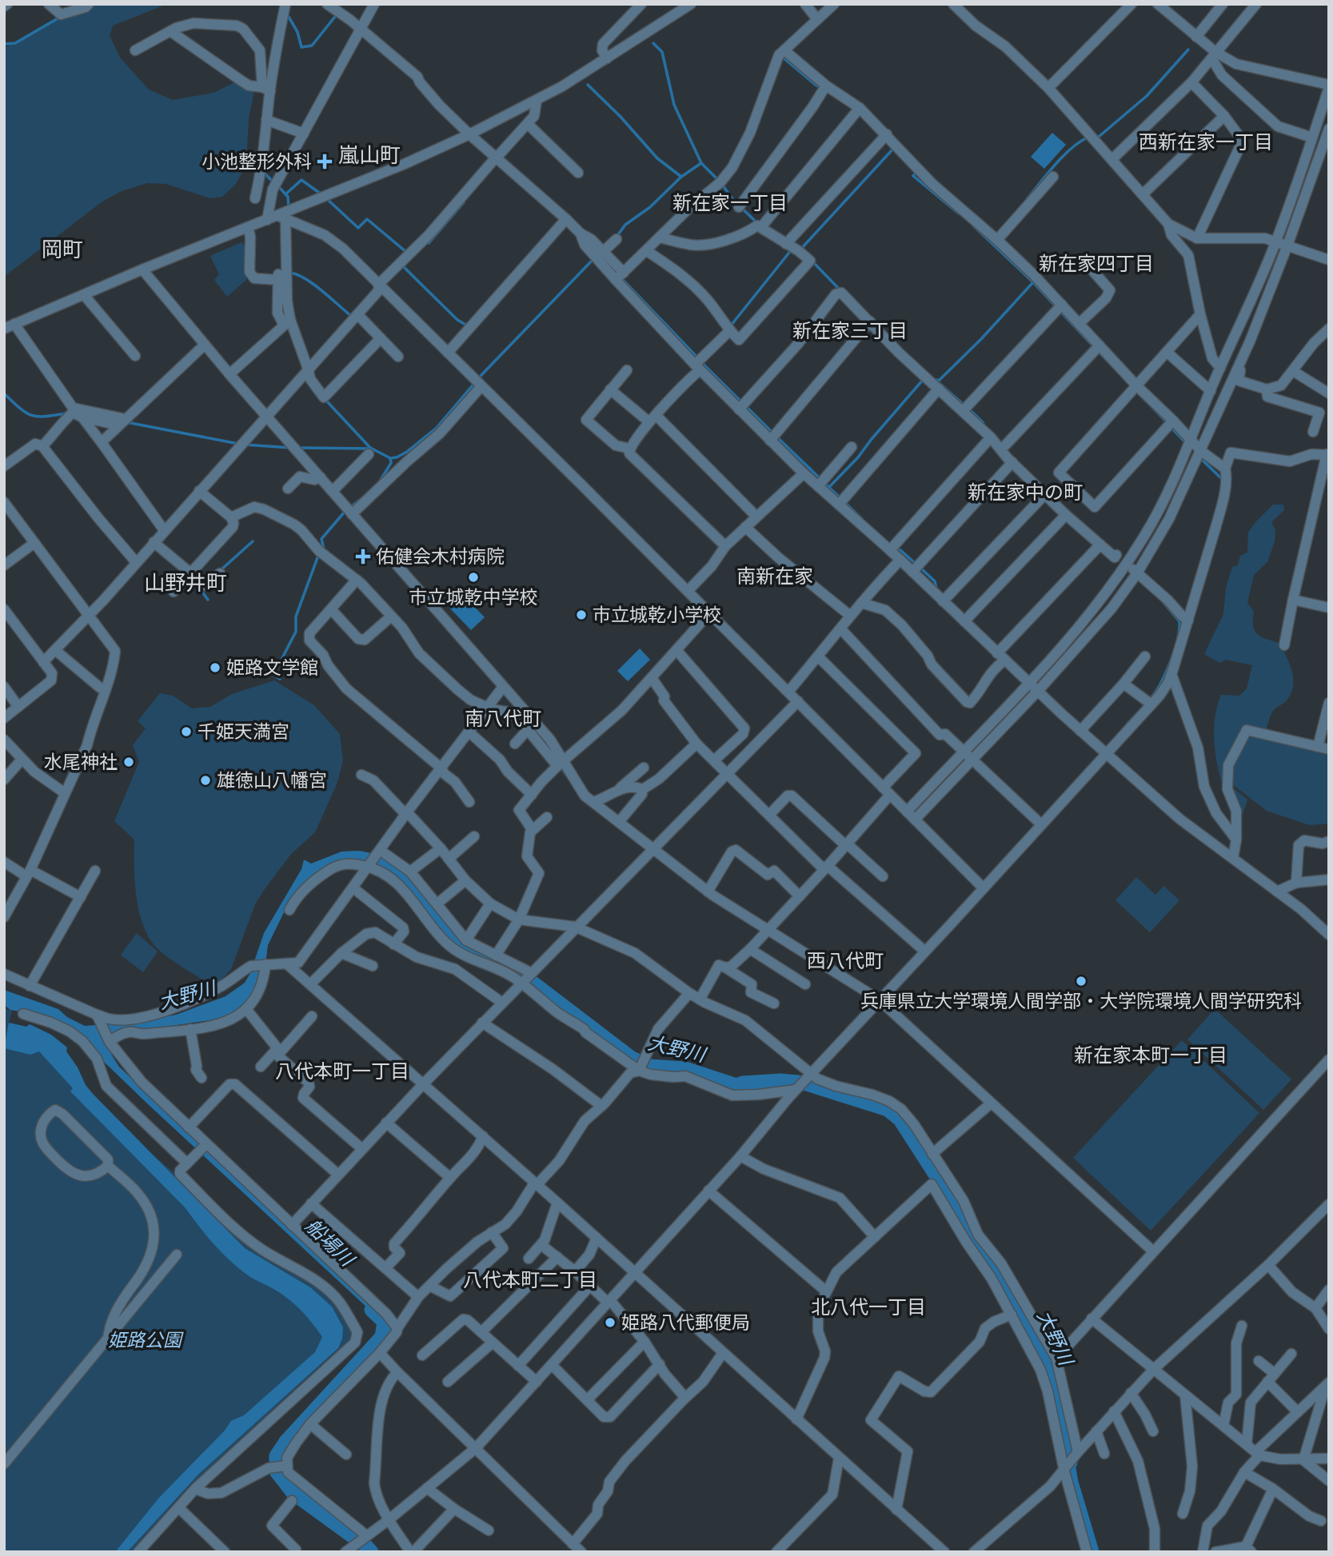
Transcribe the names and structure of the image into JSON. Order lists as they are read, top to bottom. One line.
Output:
{"districts":["西新在家一丁目","嵐山町","新在家一丁目","岡町","新在家四丁目","新在家三丁目","新在家中の町","南新在家","山野井町","南八代町","西八代町","新在家本町一丁目","八代本町一丁目","八代本町二丁目","北八代一丁目"],"water":["大野川","船場川"],"parks":["姫路公園"],"places":{"health":["小池整形外科","佑健会木村病院"],"other":["市立城乾中学校","市立城乾小学校","姫路文学館","千姫天満宮","水尾神社","雄徳山八幡宮","兵庫県立大学環境人間学部・大学院環境人間学研究科","姫路八代郵便局"]}}
